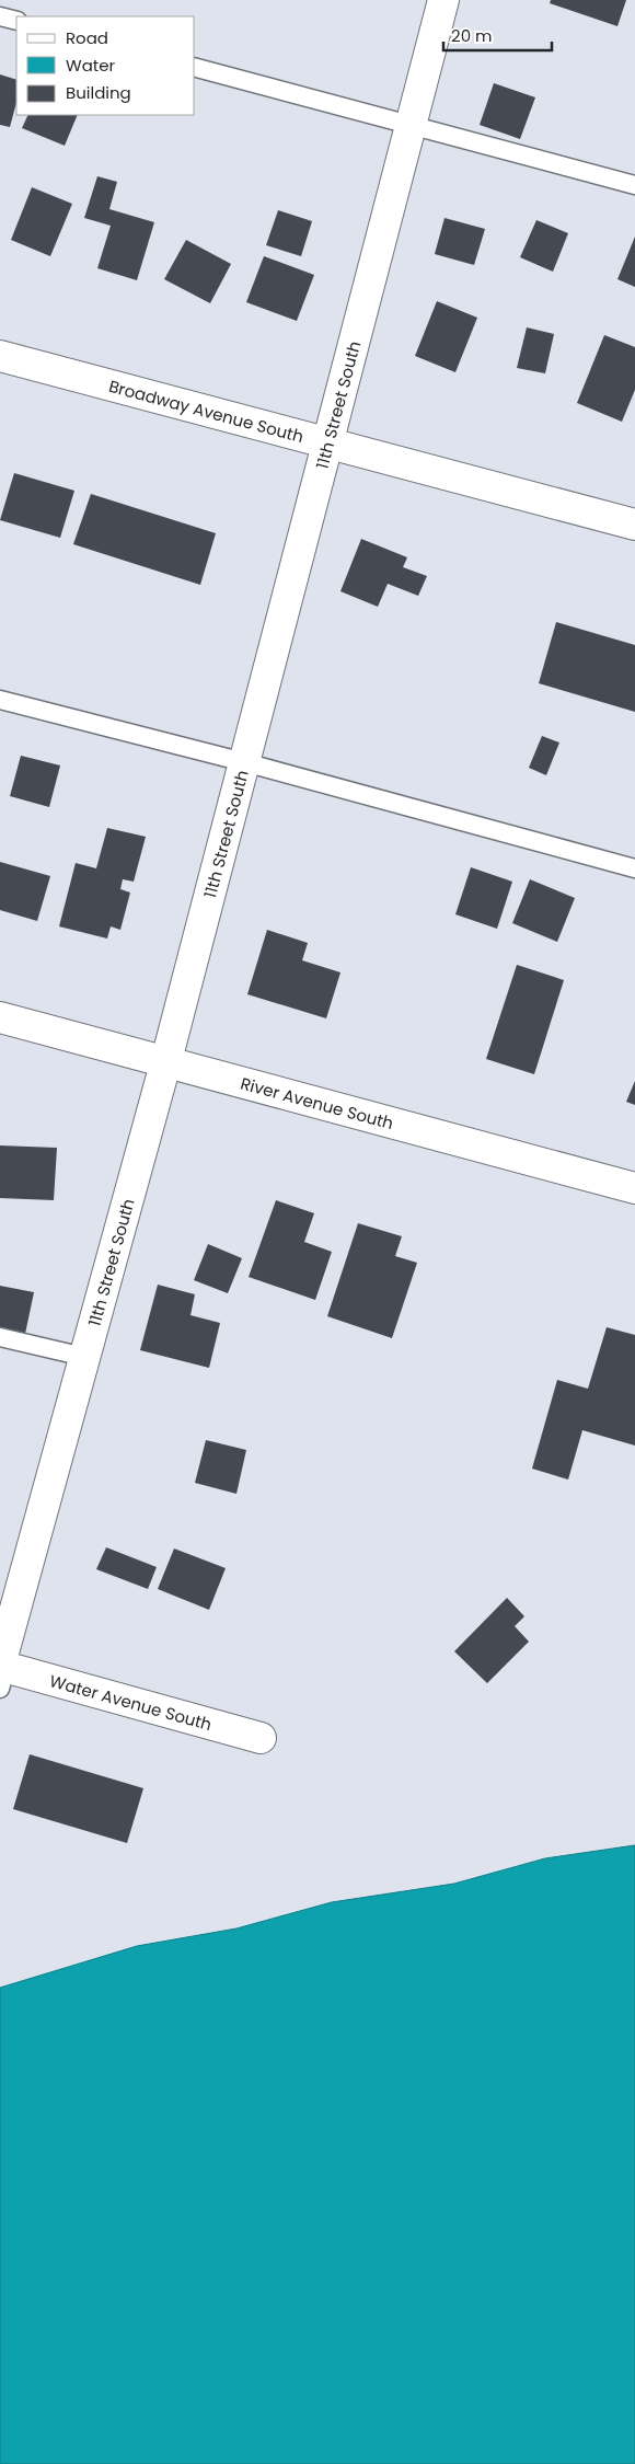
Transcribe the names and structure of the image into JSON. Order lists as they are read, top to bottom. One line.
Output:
{"streets":{"street":["11th Street South","Broadway Avenue South","River Avenue South","Water Avenue South"]},"crossings":[["11th Street South","Broadway Avenue South"],["11th Street South","River Avenue South"],["11th Street South","Water Avenue South"]],"legend":["Road","Water","Building"],"scale_bar":"20 m"}
